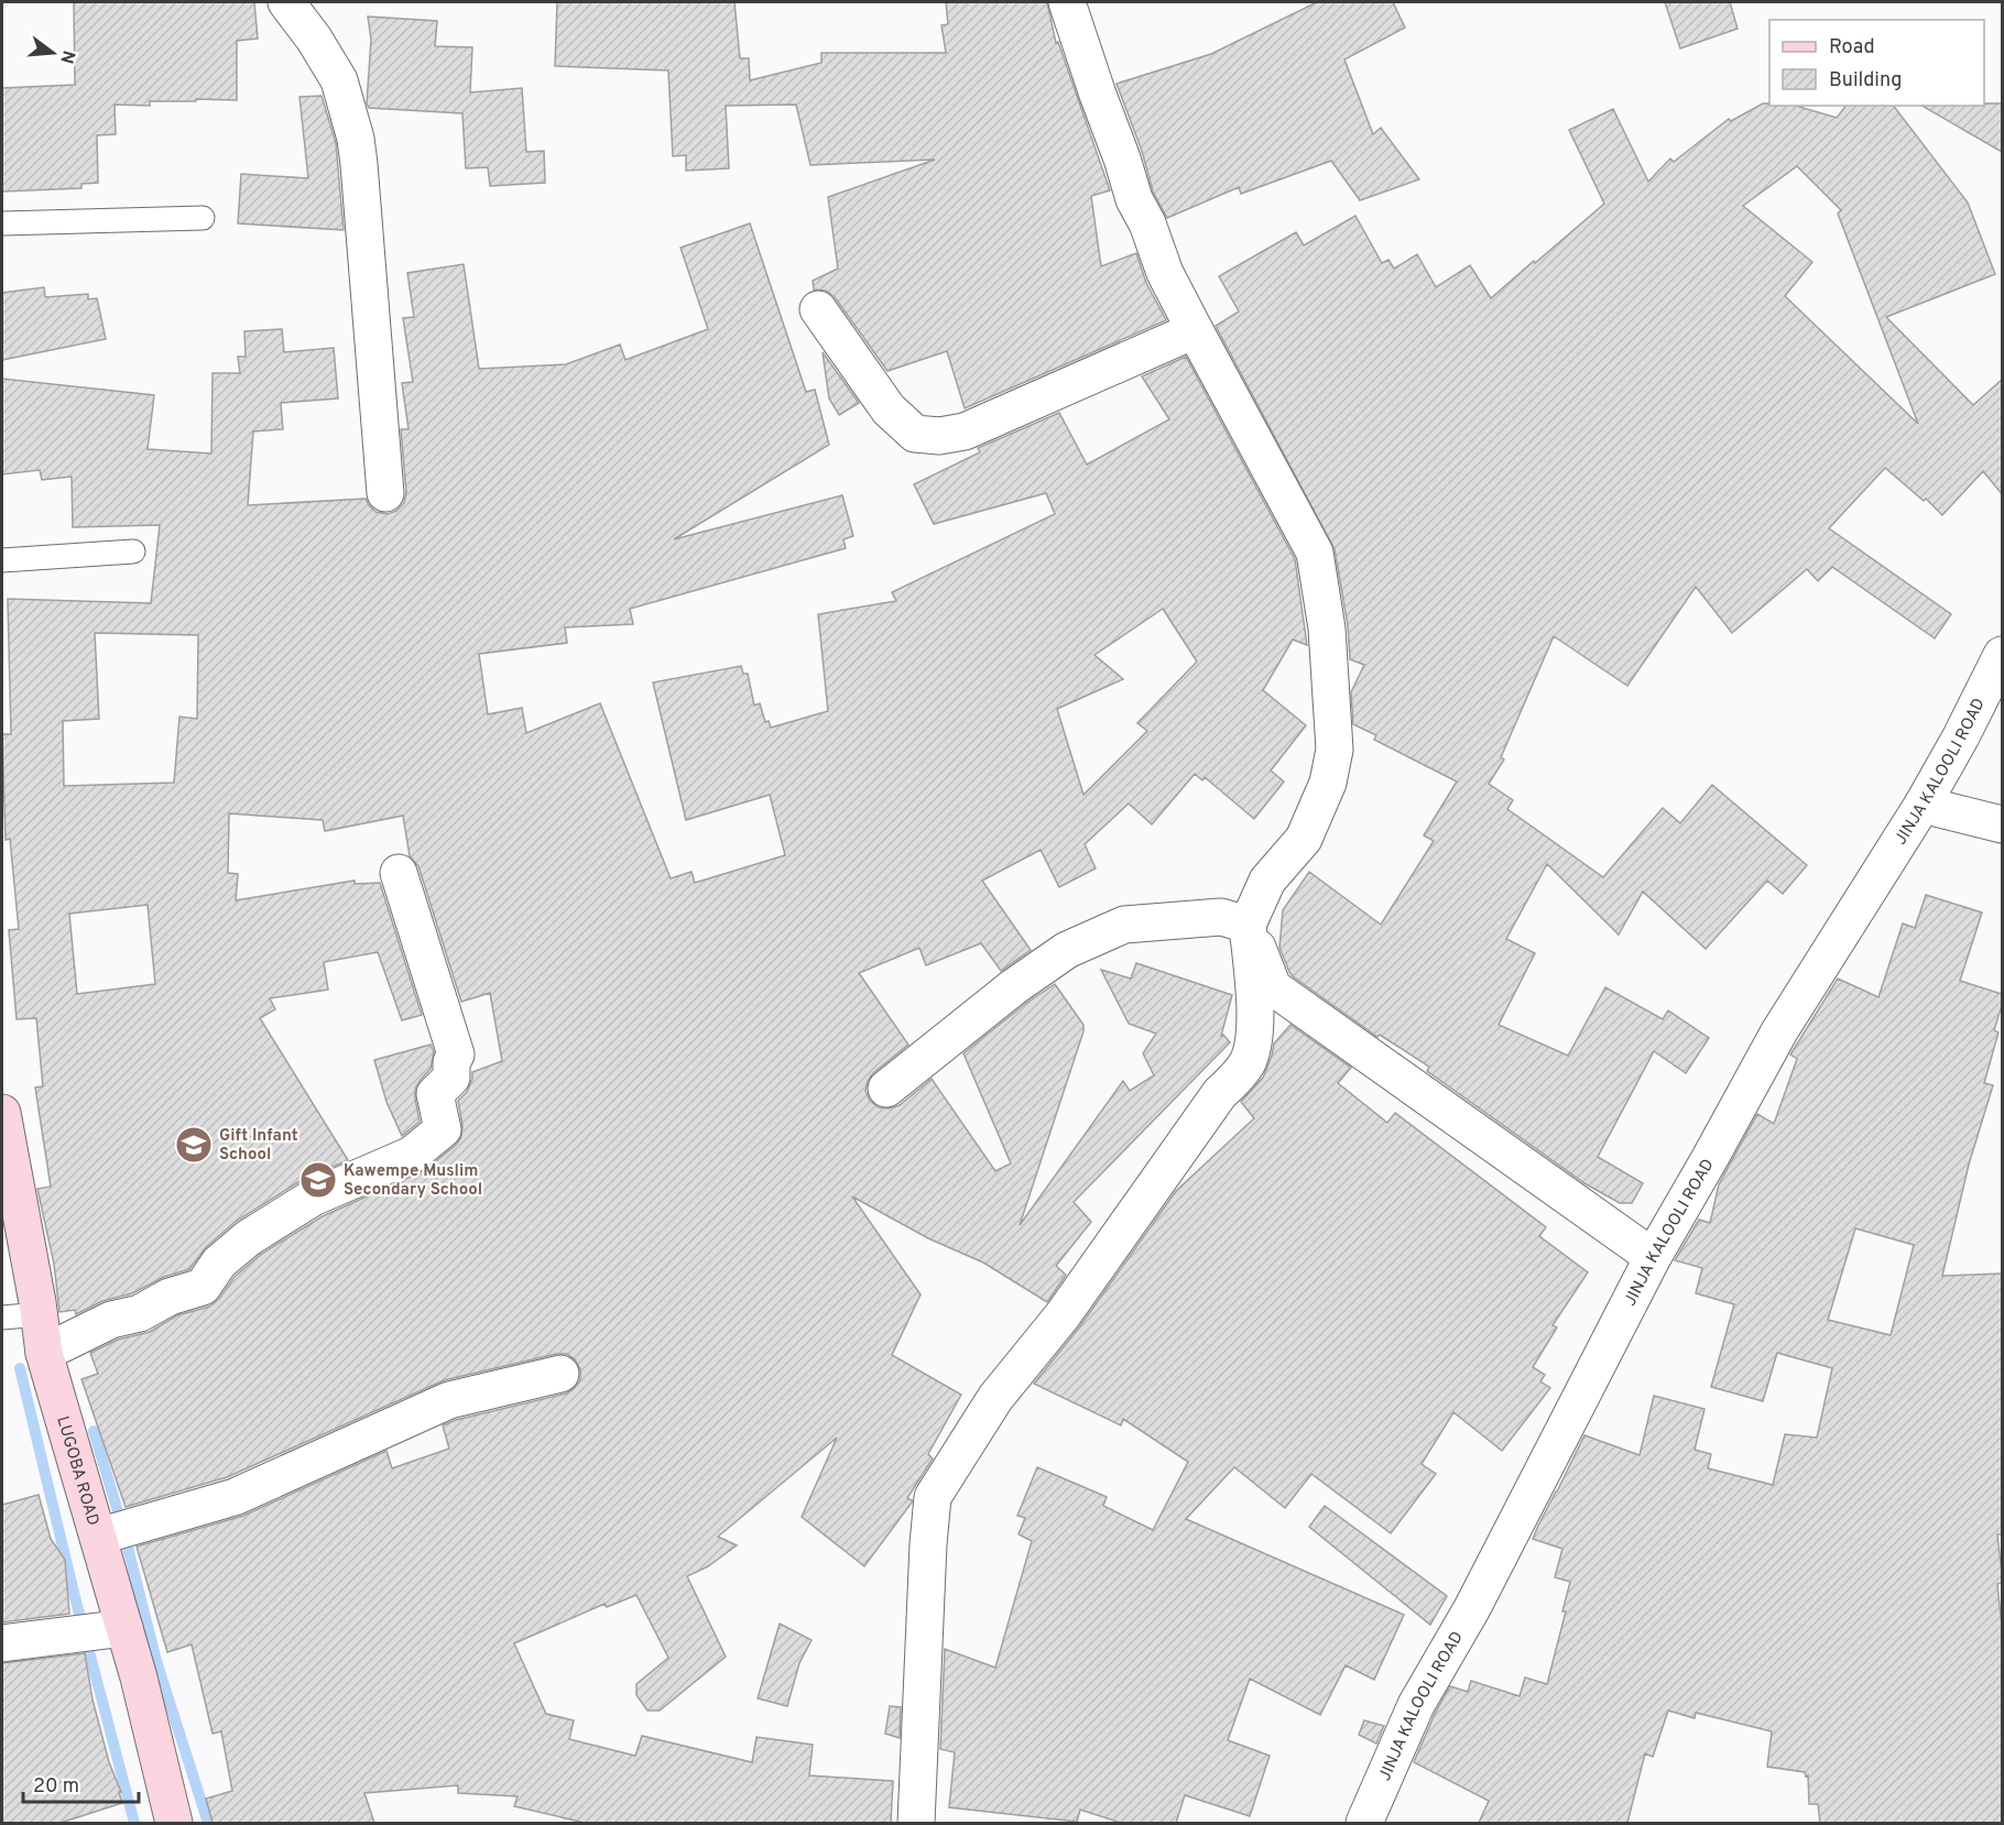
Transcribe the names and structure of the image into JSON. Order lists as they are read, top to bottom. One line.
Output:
{"streets":{"street":["JINJA KALOOLI ROAD","LUGOBA ROAD"]},"places":{"school or university":["Gift Infant School","Kawempe Muslim Secondary School"]},"legend":["Road","Building"],"scale_bar":"20 m","north":"right"}
